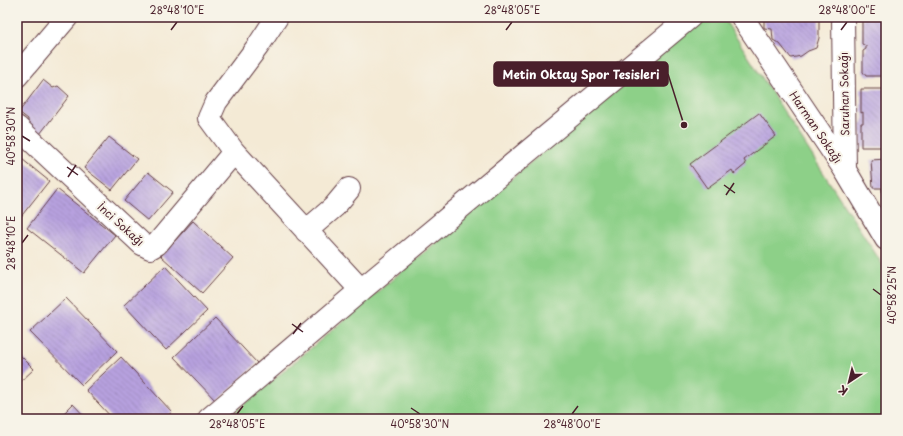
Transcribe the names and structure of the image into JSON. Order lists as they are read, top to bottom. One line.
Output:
{"streets":{"street":["Saruhan Sokağı","Harman Sokağı","İnci Sokağı"]},"crossings":[["Saruhan Sokağı","Harman Sokağı"]],"places":["Metin Oktay Spor Tesisleri"],"north":"bottom left","coordinates":["28°48'10\"E","28°48'05\"E","28°48'00\"E","40°58'30\"N","40°58'25\"N"]}
